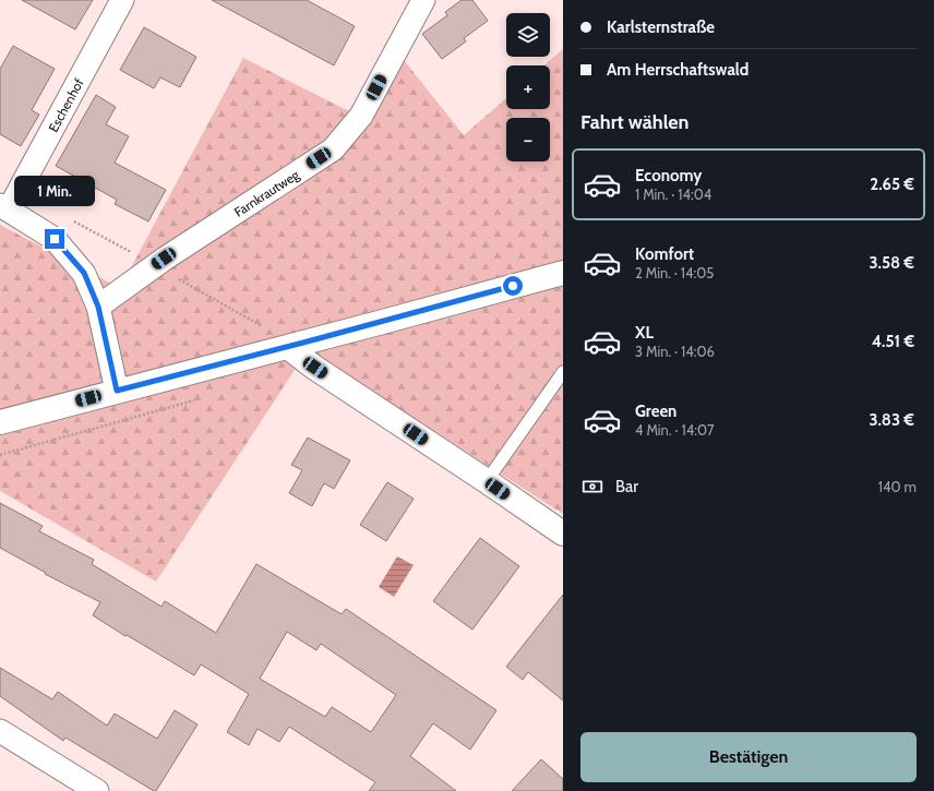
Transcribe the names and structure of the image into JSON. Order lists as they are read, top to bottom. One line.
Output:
{"streets":{"street":["Eschenhof","Farnkrautweg"]},"page":{"banner":["Karlsternstraße","Am Herrschaftswald"],"map_buttons":["+","−"],"heading":"Fahrt wählen","list":[{"name":"Economy","note":"1 Min. · 14:04","value":"2.65 €"},{"name":"Komfort","note":"2 Min. · 14:05","value":"3.58 €"},{"name":"XL","note":"3 Min. · 14:06","value":"4.51 €"},{"name":"Green","note":"4 Min. · 14:07","value":"3.83 €"}],"bubble":"1 Min.","pay":["Bar","140 m"],"buttons":"Bestätigen"}}
